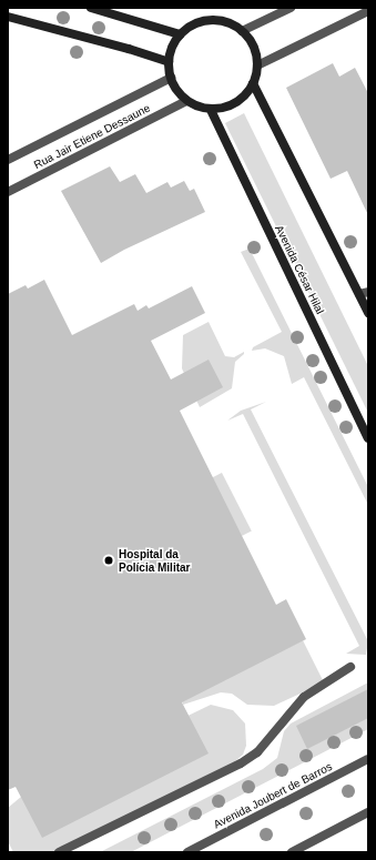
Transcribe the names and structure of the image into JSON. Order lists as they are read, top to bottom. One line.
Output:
{"streets":{"street":["Rua Jair Etiene Dessaune","Avenida César Hilal","Avenida Joubert de Barros"]},"crossings":[["Rua Jair Etiene Dessaune","Avenida César Hilal"]],"places":["Hospital da Polícia Militar"]}
